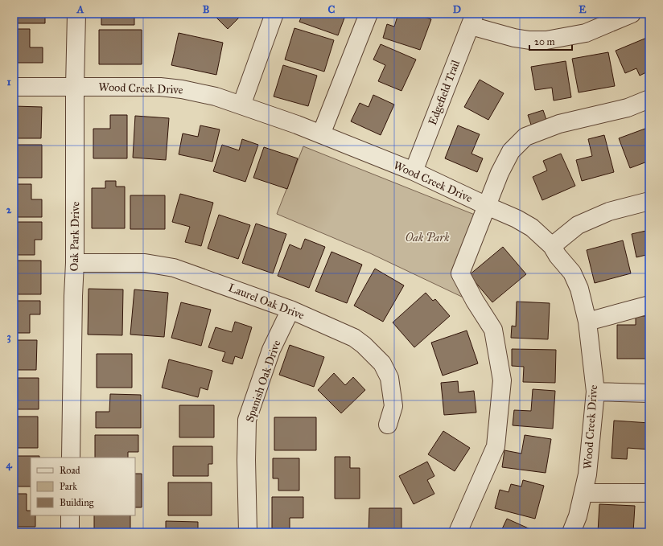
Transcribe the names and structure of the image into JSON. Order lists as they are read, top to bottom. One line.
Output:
{"streets":{"street":["Wood Creek Drive","Edgefield Trail","Oak Park Drive","Laurel Oak Drive","Spanish Oak Drive"]},"crossings":[["Wood Creek Drive","Edgefield Trail"],["Wood Creek Drive","Oak Park Drive"],["Oak Park Drive","Laurel Oak Drive"],["Laurel Oak Drive","Spanish Oak Drive"]],"parks":["Oak Park"],"legend":["Road","Park","Building"],"scale_bar":"20 m","grid":{"columns":["A","B","C","D","E"],"rows":["1","2","3","4"]}}
